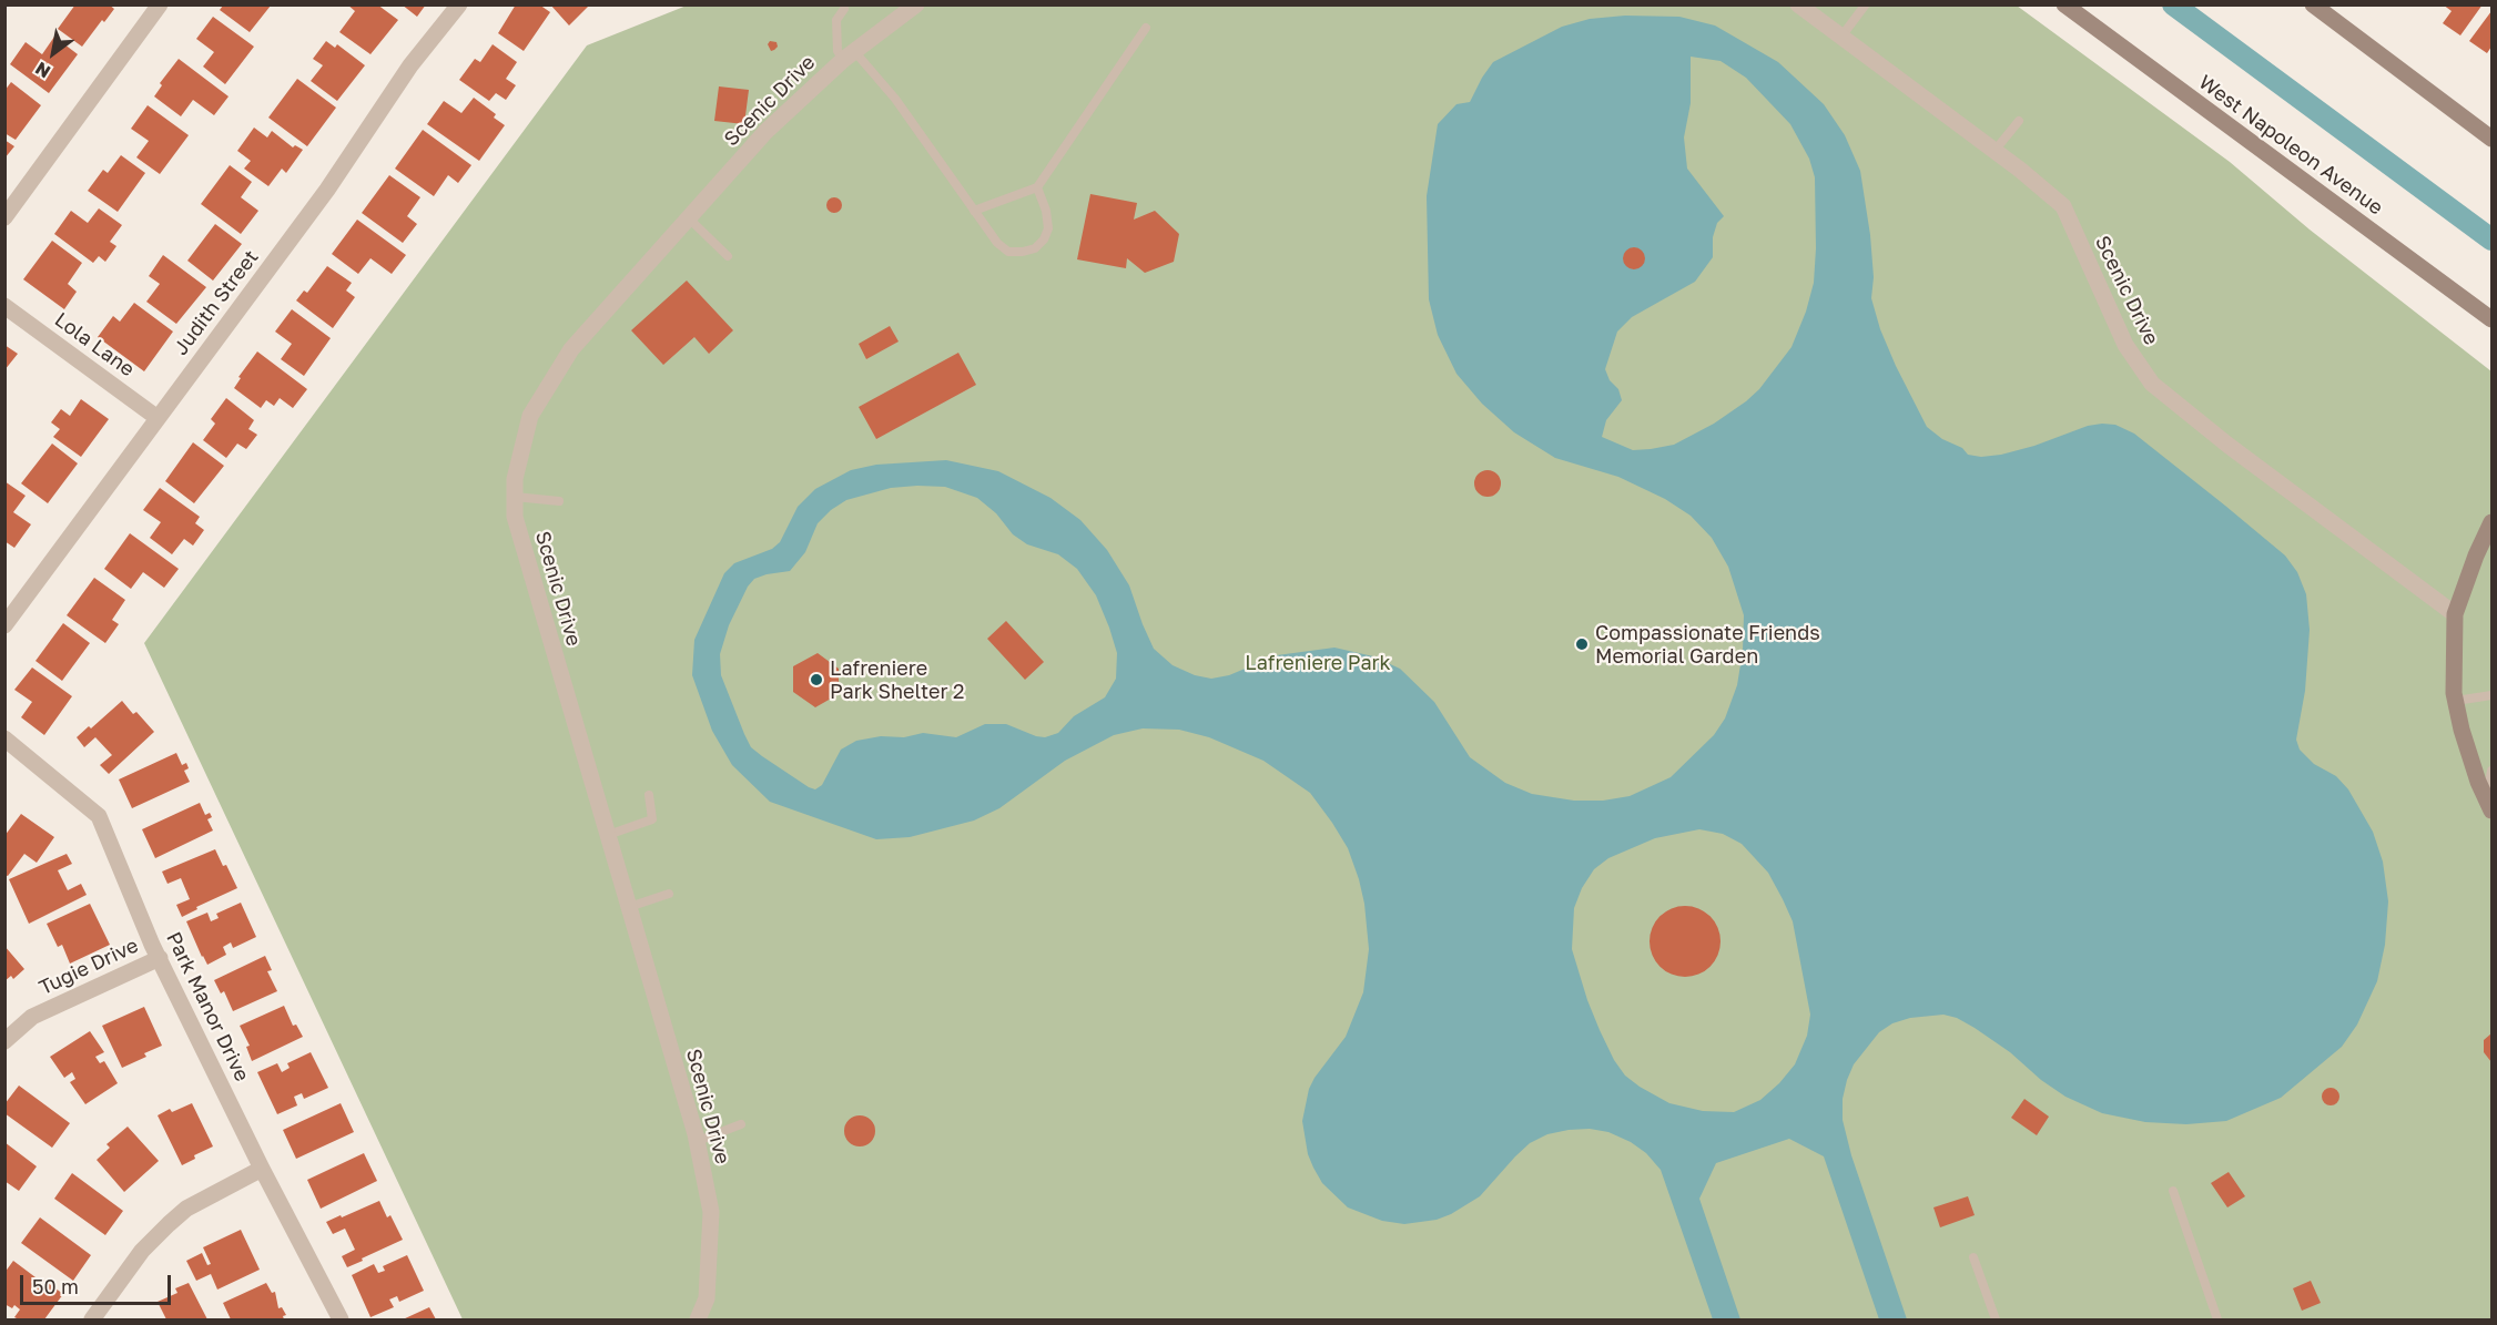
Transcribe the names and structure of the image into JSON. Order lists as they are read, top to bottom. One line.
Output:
{"streets":{"main road":["West Napoleon Avenue"],"street":["Scenic Drive","Judith Street","Lola Lane","Tugie Drive","Park Manor Drive"]},"crossings":[["Judith Street","Lola Lane"],["Tugie Drive","Park Manor Drive"]],"parks":["Lafreniere Park"],"places":["Compassionate Friends Memorial Garden","Lafreniere Park Shelter 2"],"scale_bar":"50 m","north":"bottom left"}
